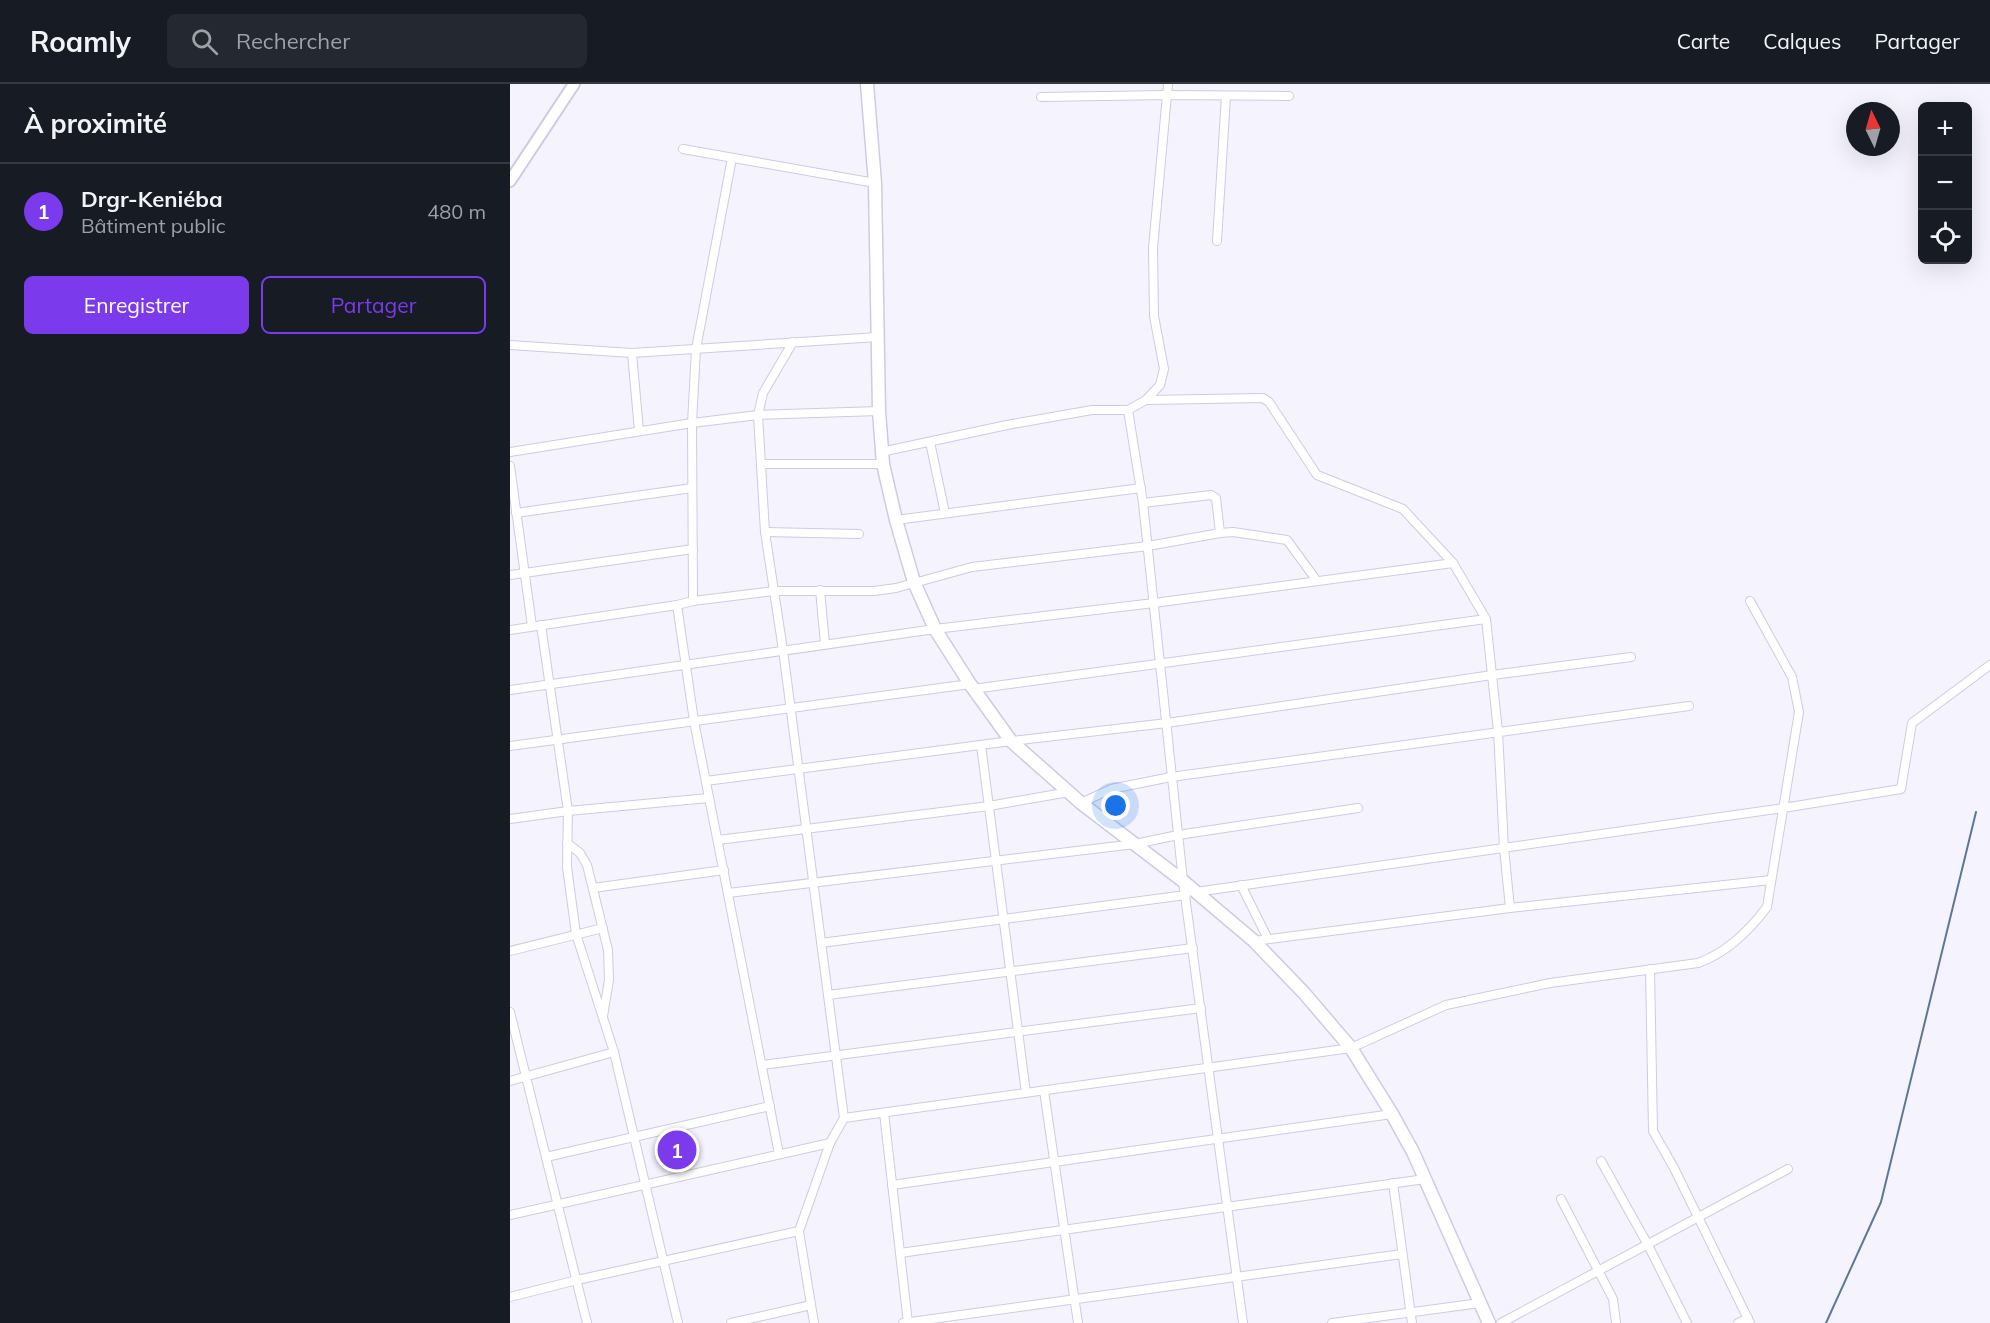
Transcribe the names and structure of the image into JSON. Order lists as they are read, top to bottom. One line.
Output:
{"north":"top","page":{"header":"Roamly","search":"Rechercher","nav":["Carte","Calques","Partager"],"heading":"À proximité","map_buttons":["+","−"],"list":[{"mark":"1","name":"Drgr-Keniéba","note":"Bâtiment public","value":"480 m"}],"buttons":["Enregistrer","Partager"],"pins":"1"}}
